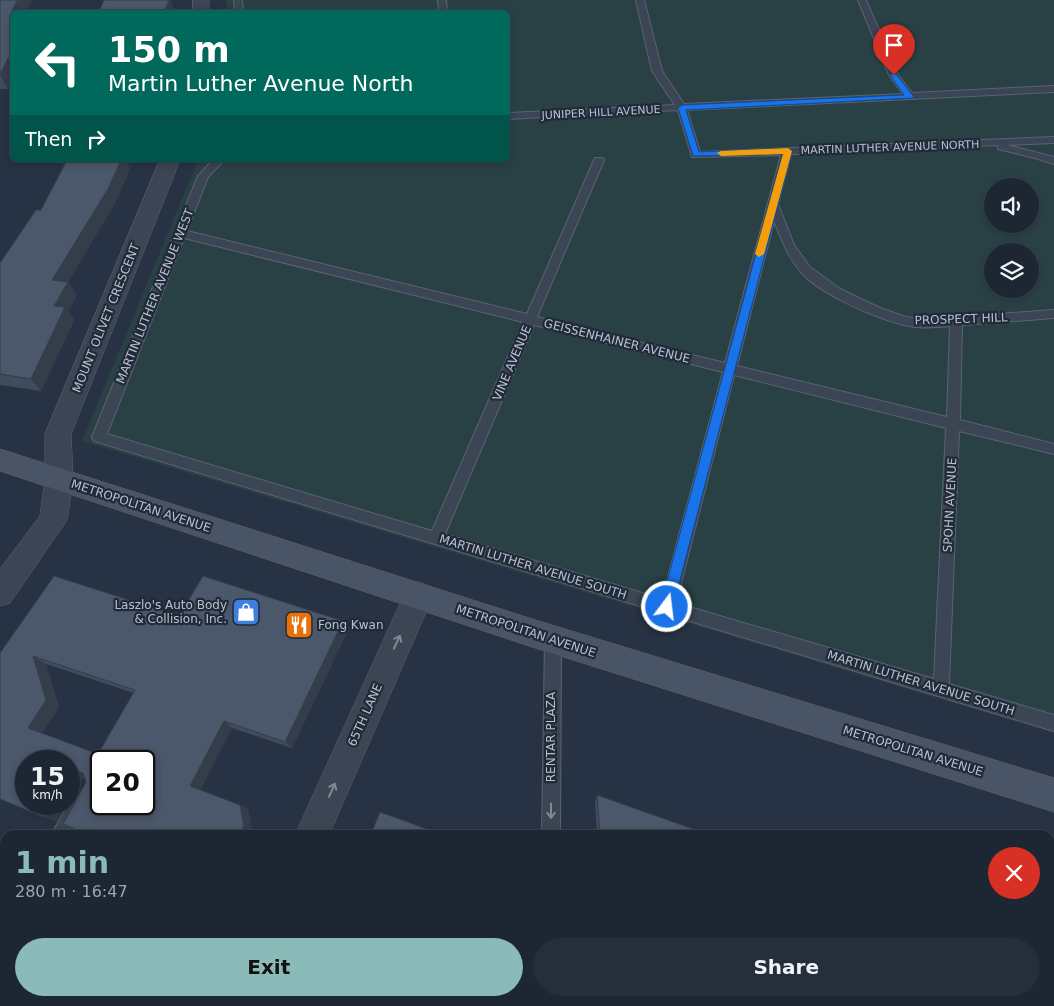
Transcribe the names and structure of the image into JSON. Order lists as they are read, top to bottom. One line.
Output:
{"streets":{"main road":["METROPOLITAN AVENUE"],"street":["MOUNT OLIVET CRESCENT","65TH LANE"],"lane":["JUNIPER HILL AVENUE","MARTIN LUTHER AVENUE NORTH","MARTIN LUTHER AVENUE WEST","PROSPECT HILL","GEISSENHAINER AVENUE","VINE AVENUE","SPOHN AVENUE","MARTIN LUTHER AVENUE SOUTH","RENTAR PLAZA"]},"crossings":[["JUNIPER HILL AVENUE","MARTIN LUTHER AVENUE NORTH"],["MARTIN LUTHER AVENUE WEST","GEISSENHAINER AVENUE"],["MARTIN LUTHER AVENUE WEST","MARTIN LUTHER AVENUE SOUTH"],["MOUNT OLIVET CRESCENT","METROPOLITAN AVENUE"],["PROSPECT HILL","SPOHN AVENUE"],["GEISSENHAINER AVENUE","VINE AVENUE"],["GEISSENHAINER AVENUE","SPOHN AVENUE"],["VINE AVENUE","MARTIN LUTHER AVENUE SOUTH"],["SPOHN AVENUE","MARTIN LUTHER AVENUE SOUTH"],["METROPOLITAN AVENUE","65TH LANE"],["METROPOLITAN AVENUE","RENTAR PLAZA"]],"one_way":["65TH LANE","RENTAR PLAZA"],"places":{"shop":["Laszlo's Auto Body & Collision, Inc."],"restaurant":["Fong Kwan"]},"page":{"turn":["150 m","Martin Luther Avenue North"],"then":"Then","speed":"15 km/h","limit":"20","heading":["1 min","280 m · 16:47"],"buttons":["Exit","Share"]}}
